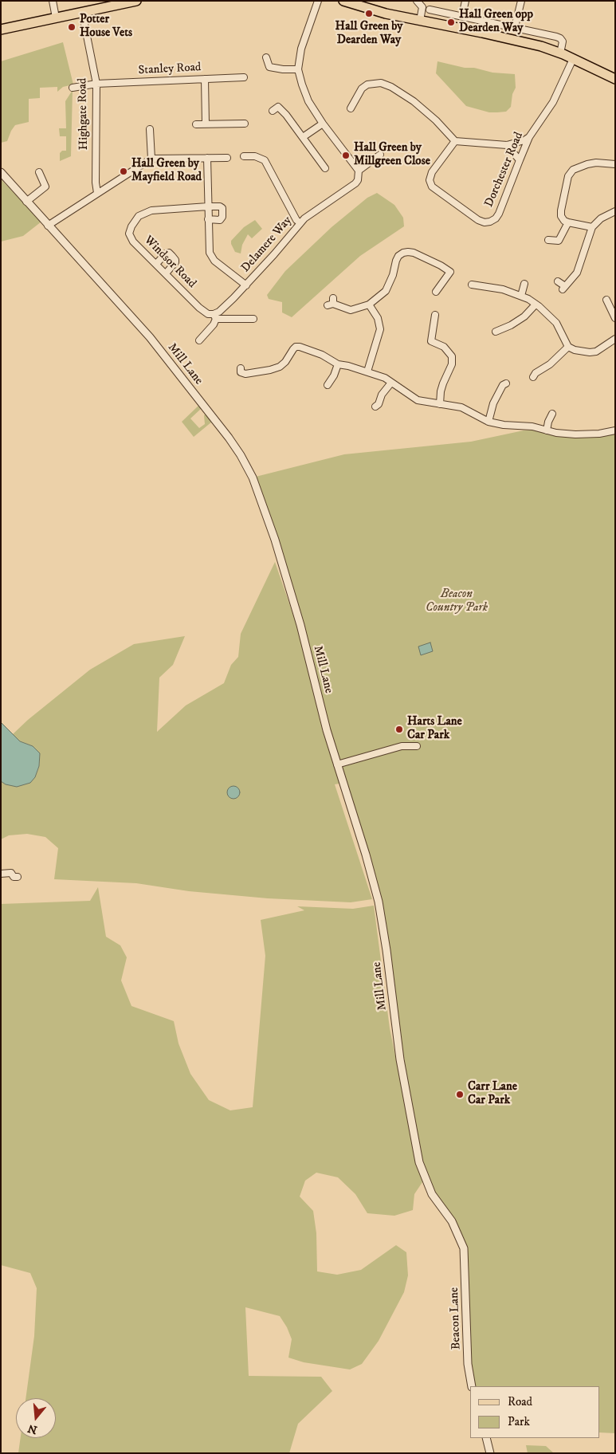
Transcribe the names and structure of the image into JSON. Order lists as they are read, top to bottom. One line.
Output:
{"streets":{"street":["Stanley Road","Highgate Road","Dorchester Road","Delamere Way","Windsor Road","Mill Lane","Beacon Lane"]},"crossings":[["Stanley Road","Highgate Road"],["Delamere Way","Windsor Road"],["Mill Lane","Beacon Lane"]],"parks":["Beacon Country Park"],"places":["Hall Green by Dearden Way","Hall Green opp Dearden Way","Potter House Vets","Hall Green by Millgreen Close","Hall Green by Mayfield Road","Harts Lane Car Park","Carr Lane Car Park"],"legend":["Road","Park"],"north":"bottom"}
